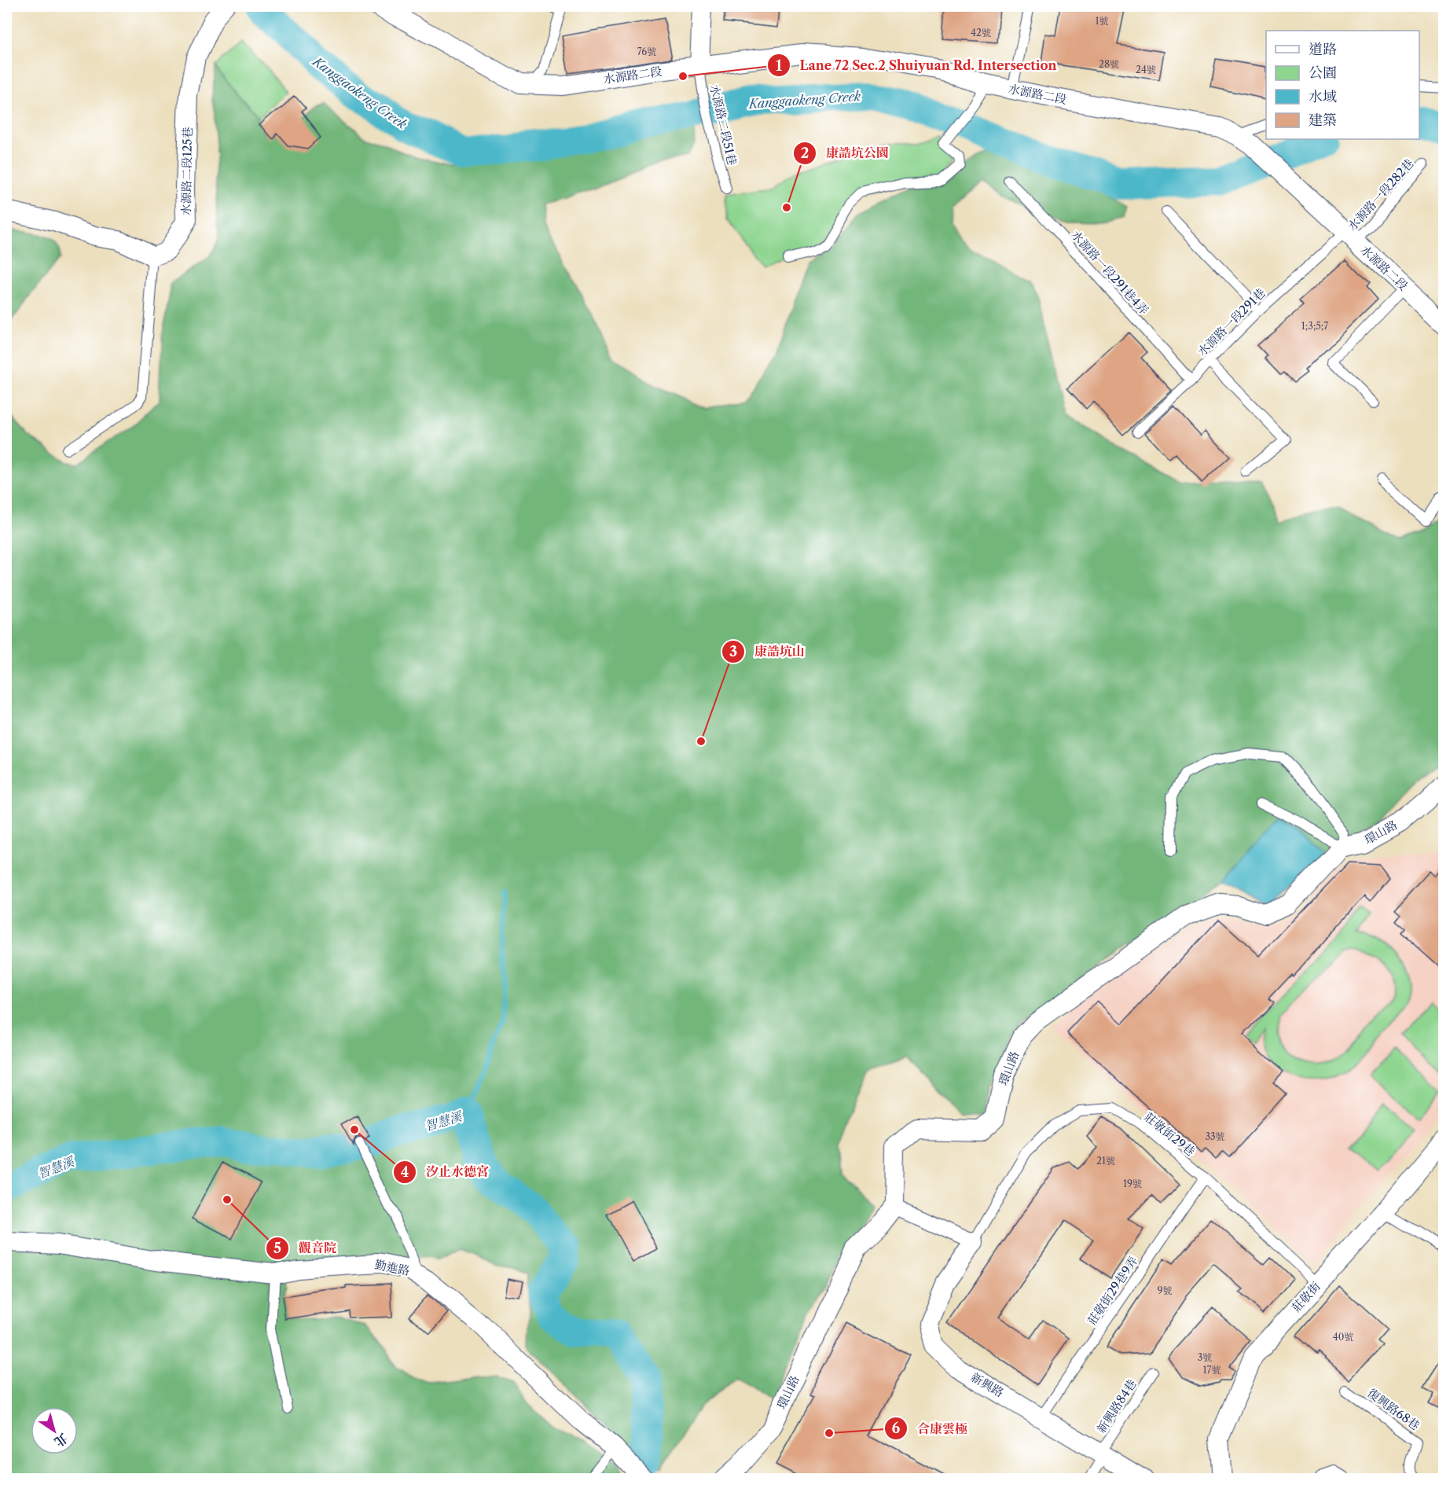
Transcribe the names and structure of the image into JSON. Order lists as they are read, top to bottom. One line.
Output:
{"streets":{"street":["水源路二段","水源路二段125巷","環山路","勤進路","莊敬街","新興路"],"lane":["水源路二段51巷","水源路一段282巷","水源路一段291巷4弄","水源路一段291巷","莊敬街29巷","莊敬街29巷9弄","新興路84巷","復興路68巷"]},"crossings":[["水源路二段","水源路二段51巷"],["水源路二段","水源路一段282巷"],["水源路二段","水源路一段291巷"],["水源路一段282巷","水源路一段291巷"],["水源路一段291巷4弄","水源路一段291巷"],["莊敬街29巷","莊敬街29巷9弄"],["莊敬街29巷","莊敬街"],["莊敬街29巷","新興路"],["莊敬街29巷9弄","新興路"],["新興路","新興路84巷"]],"water":["Kanggaokeng Creek","智慧溪"],"places":["Lane 72 Sec.2 Shuiyuan Rd. Intersection","康誥坑公園","康誥坑山","汐止水德宮","觀音院","合康雲極"],"house_numbers":["1號","42號","76號","28號","24號","1;3;5;7","33號","21號","19號","9號","40號","3號","17號"],"legend":["道路","公園","水域","建築"],"north":"bottom right"}
